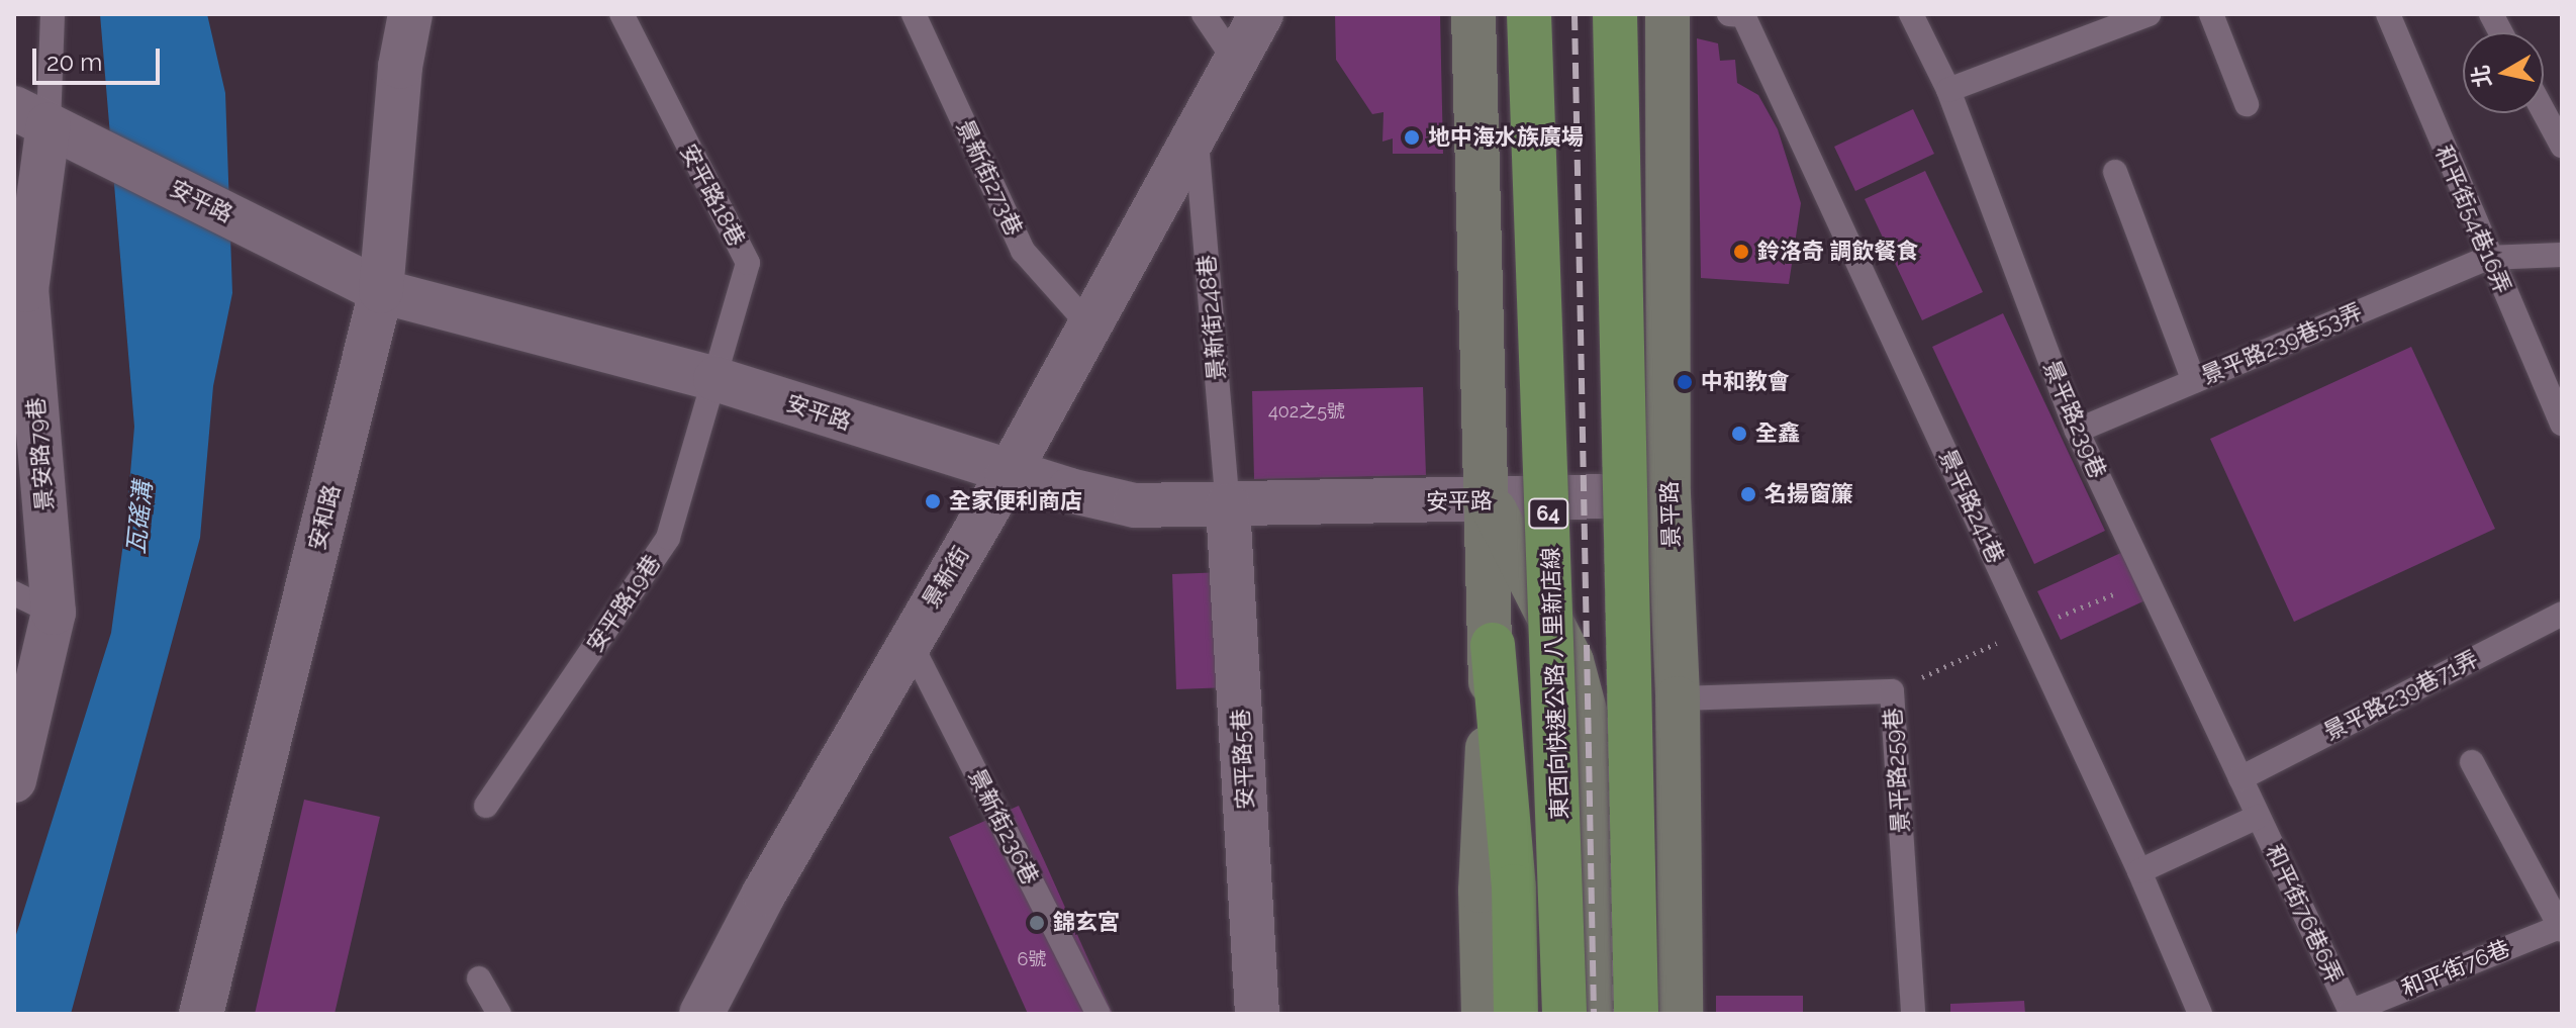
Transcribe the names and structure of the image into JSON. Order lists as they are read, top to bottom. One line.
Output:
{"streets":{"highway":["64","東西向快速公路 八里新店線"],"main road":["景平路"],"street":["安平路","景安路79巷","安和路","景新街","安平路5巷"],"lane":["景新街273巷","安平路18巷","和平街54巷16弄","景新街248巷","景平路239巷53弄","景平路239巷","景平路241巷","安平路19巷","景平路239巷71弄","景平路259巷","景新街236巷","和平街76巷6弄","和平街76巷"]},"crossings":[["景新街273巷","景新街"],["安平路18巷","安平路"],["安平路18巷","安平路19巷"],["安平路","景新街248巷"],["安平路","景安路79巷"],["安平路","景平路"],["安平路","安和路"],["安平路","景新街"],["安平路","安平路19巷"],["安平路","安平路5巷"],["和平街54巷16弄","景平路239巷53弄"],["景新街248巷","景新街"],["景新街248巷","安平路5巷"],["景平路239巷53弄","景平路239巷"],["景平路239巷","景平路239巷71弄"],["景平路239巷","和平街76巷6弄"],["景平路","景平路259巷"],["景新街","景新街236巷"],["和平街76巷6弄","和平街76巷"]],"water":["瓦磘溝"],"places":["地中海水族廣場","鈴洛奇 調飲餐食","中和教會","全鑫","名揚窗簾","全家便利商店","錦玄宮"],"house_numbers":["402之5號","6號"],"scale_bar":"20 m","north":"left"}
